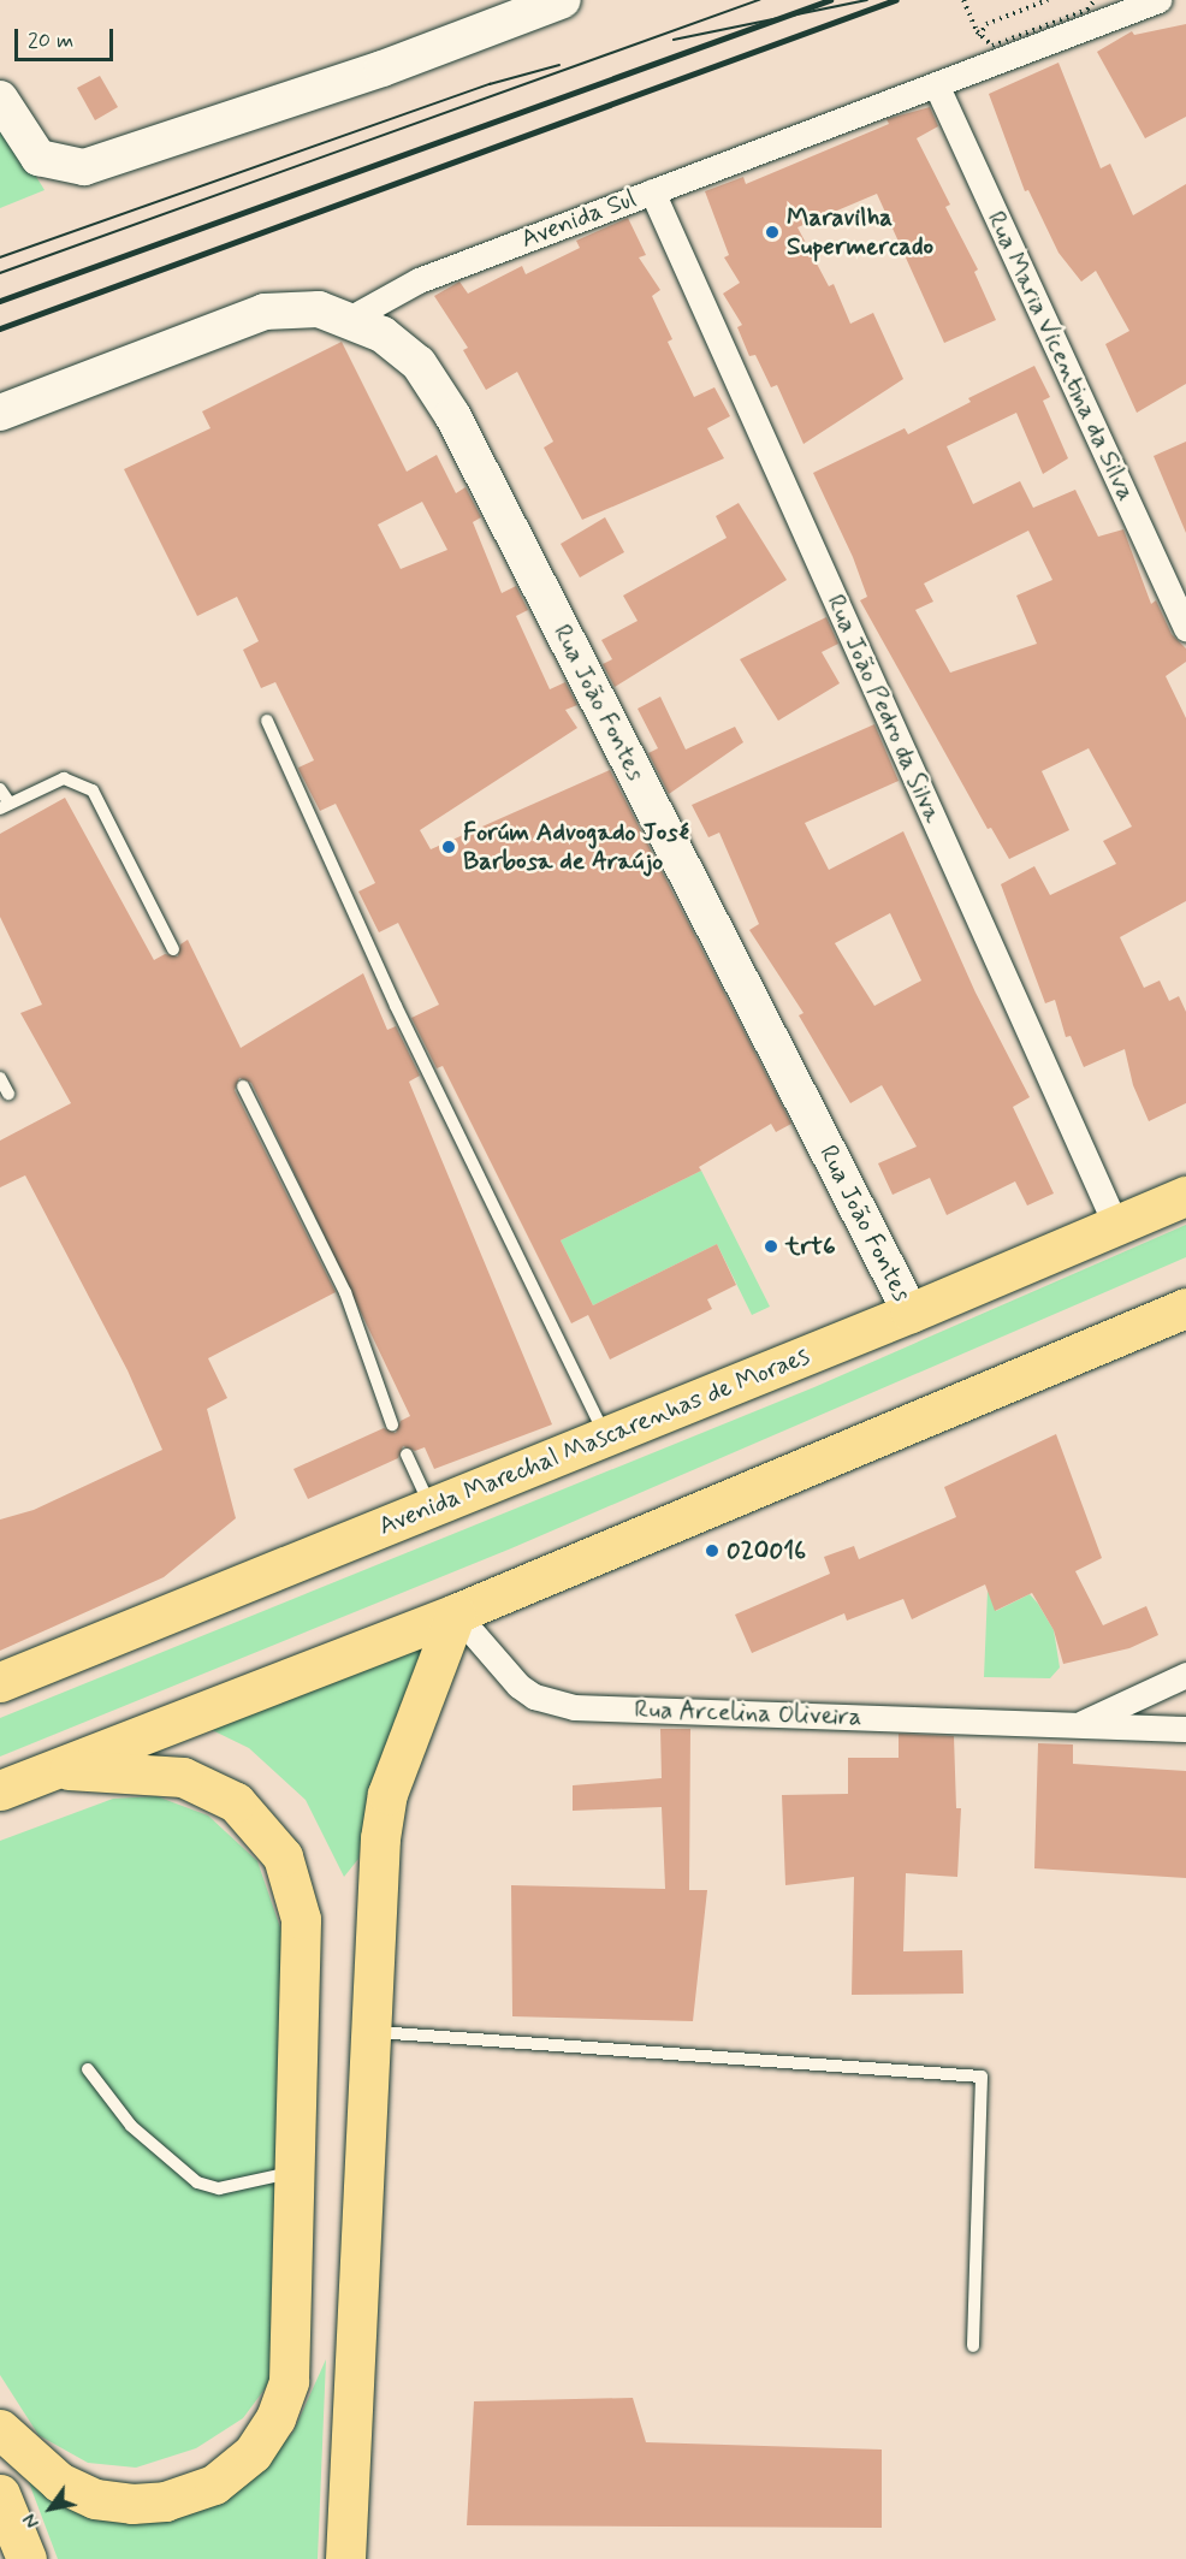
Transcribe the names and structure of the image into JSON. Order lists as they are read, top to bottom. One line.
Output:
{"streets":{"main road":["Avenida Marechal Mascarenhas de Moraes"],"street":["Avenida Sul","Rua Maria Vicentina da Silva","Rua João Fontes","Rua João Pedro da Silva","Rua Arcelina Oliveira"]},"crossings":[["Avenida Sul","Rua Maria Vicentina da Silva"],["Avenida Sul","Rua João Fontes"],["Avenida Sul","Rua João Pedro da Silva"],["Rua João Fontes","Avenida Marechal Mascarenhas de Moraes"],["Rua João Pedro da Silva","Avenida Marechal Mascarenhas de Moraes"]],"places":["Maravilha Supermercado","Forúm Advogado José Barbosa de Araújo","trt6","020016"],"scale_bar":"20 m","north":"bottom left"}
